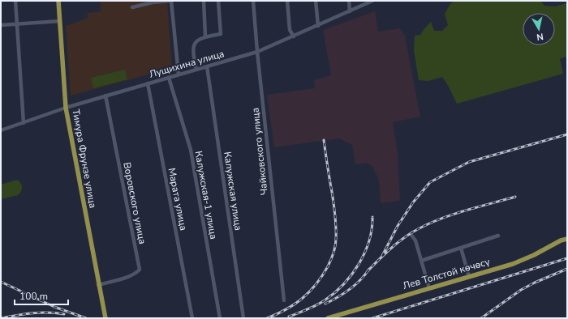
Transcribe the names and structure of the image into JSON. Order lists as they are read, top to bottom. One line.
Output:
{"streets":{"main road":["Тимура Фрунзе улица","Лев Толстой көчөсү"],"street":["Лущихина улица","Чайковского улица","Калужская улица","Калужская-1 улица","Марата улица","Воровского улица"]},"crossings":[["Лущихина улица","Чайковского улица"],["Лущихина улица","Тимура Фрунзе улица"],["Лущихина улица","Калужская улица"],["Лущихина улица","Калужская-1 улица"],["Лущихина улица","Марата улица"],["Лущихина улица","Воровского улица"],["Тимура Фрунзе улица","Воровского улица"]],"scale_bar":"100 m","north":"bottom"}
